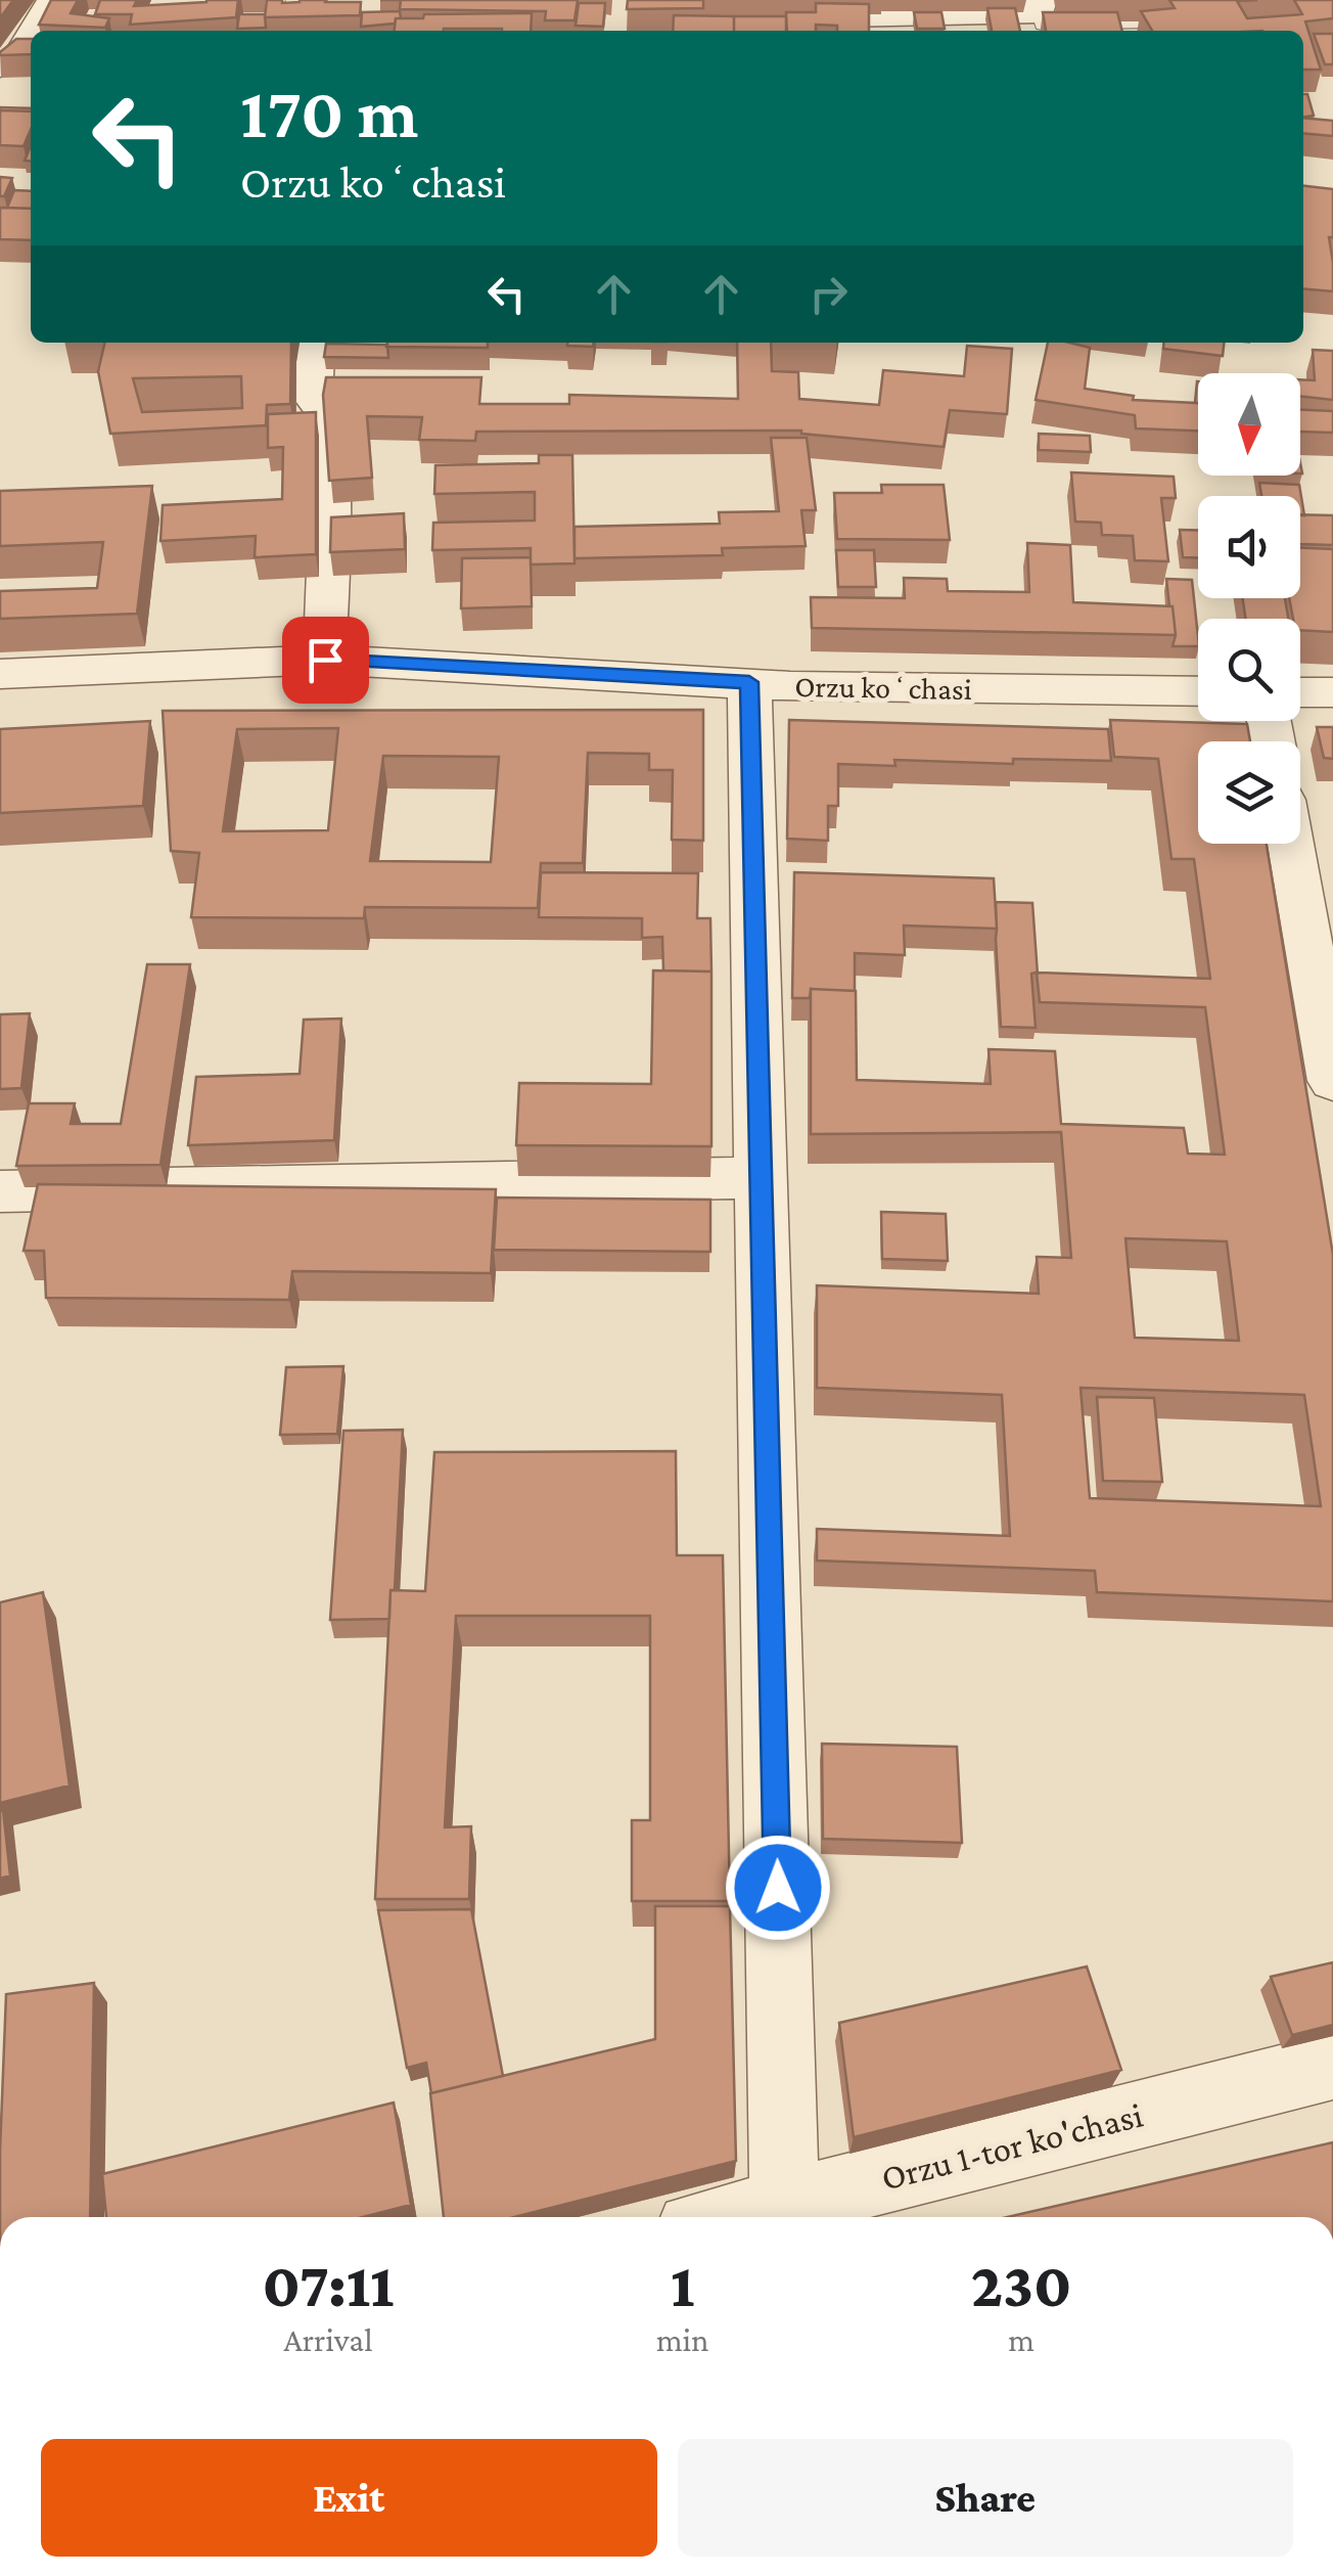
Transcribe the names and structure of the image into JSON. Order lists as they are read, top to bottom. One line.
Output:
{"streets":{"street":["Orzu koʻchasi","Orzu 1-tor ko'chasi"]},"north":"bottom","page":{"turn":["170 m","Orzu koʻchasi"],"eta":["07:11","Arrival","1","min","230","m"],"buttons":["Exit","Share"]}}
